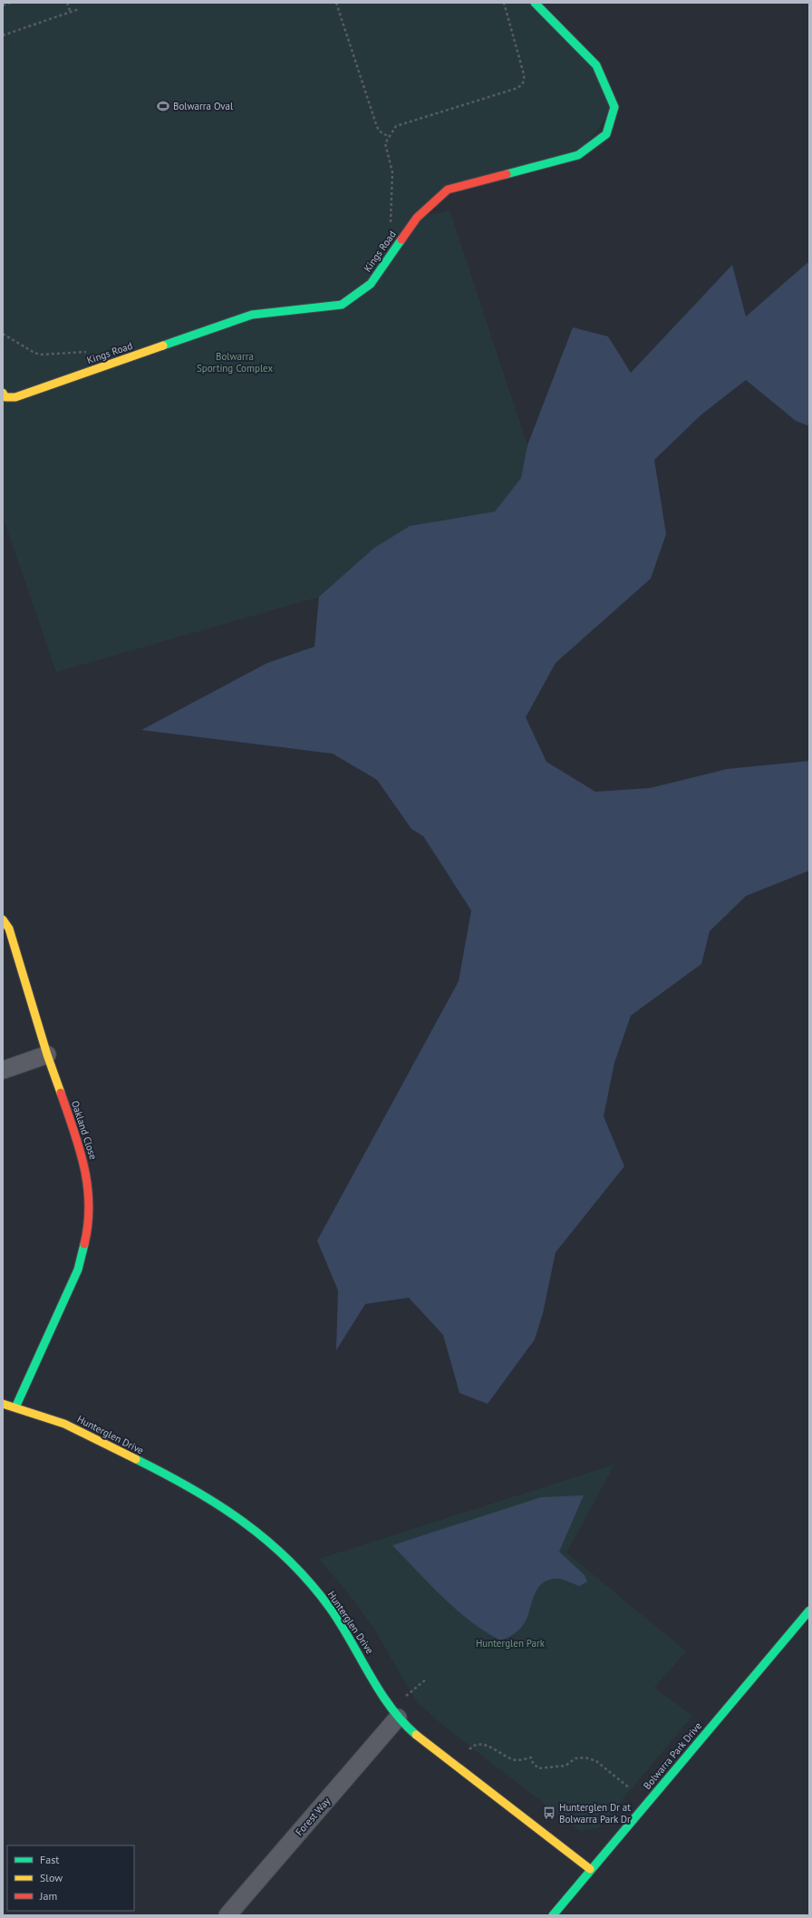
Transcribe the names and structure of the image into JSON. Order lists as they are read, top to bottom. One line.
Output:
{"streets":{"street":["Kings Road","Oakland Close","Hunterglen Drive","Bolwarra Park Drive","Forest Way"]},"crossings":[["Oakland Close","Hunterglen Drive"],["Hunterglen Drive","Bolwarra Park Drive"],["Hunterglen Drive","Forest Way"]],"parks":["Bolwarra Sporting Complex","Hunterglen Park"],"places":{"sports":["Bolwarra Oval"],"bus stop":["Hunterglen Dr at Bolwarra Park Dr"]},"legend":["Fast","Slow","Jam"]}
